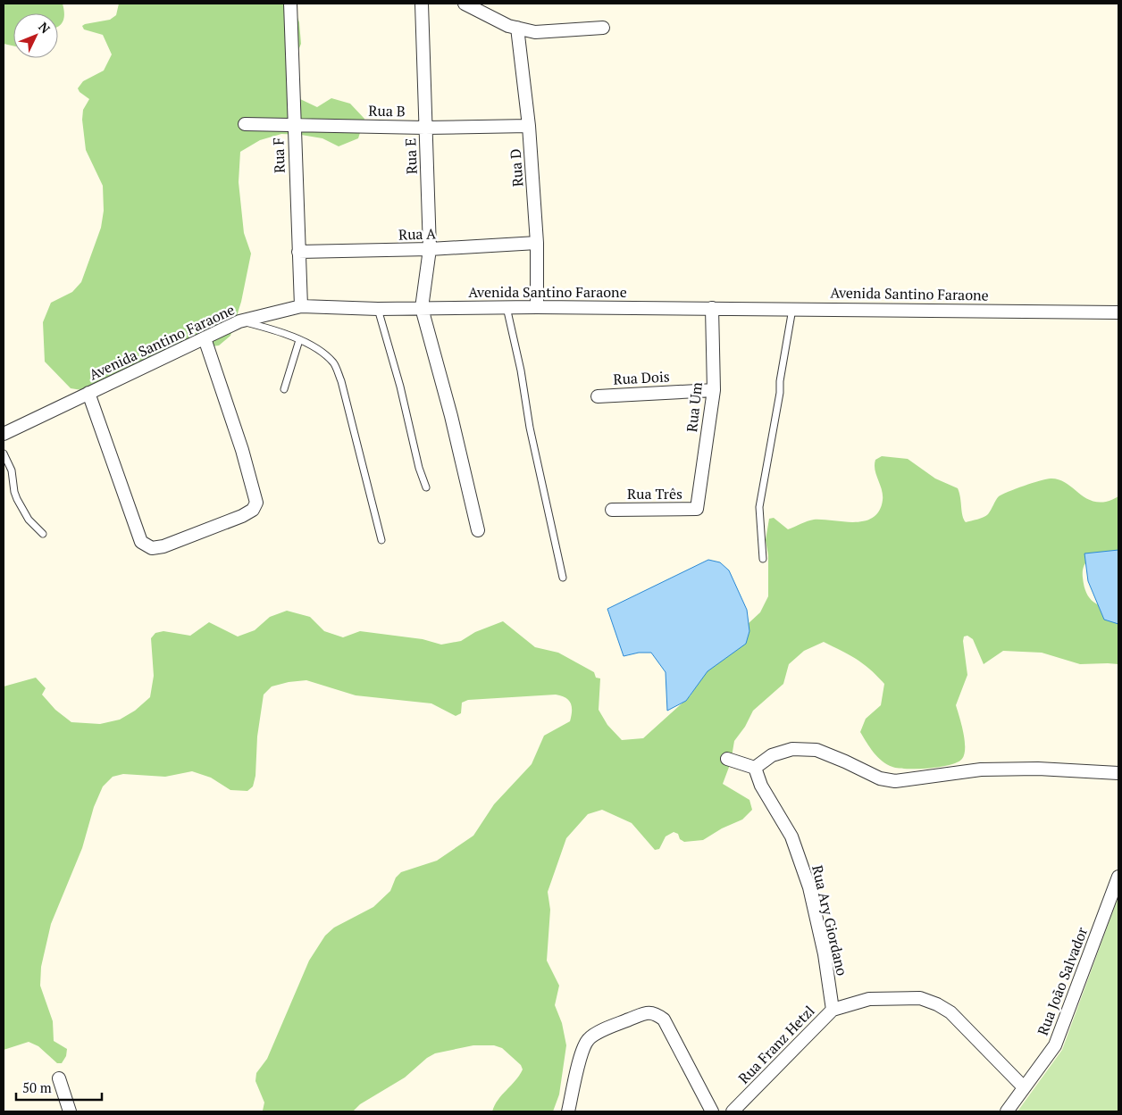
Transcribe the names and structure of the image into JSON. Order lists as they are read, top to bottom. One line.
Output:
{"streets":{"street":["Rua B","Rua F","Rua E","Rua D","Rua A","Avenida Santino Faraone","Rua Dois","Rua Um","Rua Três","Rua Ary Giordano","Rua João Salvador","Rua Franz Hetzl"]},"crossings":[["Rua B","Rua F"],["Rua B","Rua E"],["Rua B","Rua D"],["Rua F","Rua A"],["Rua F","Avenida Santino Faraone"],["Rua E","Rua A"],["Rua E","Avenida Santino Faraone"],["Rua D","Rua A"],["Rua D","Avenida Santino Faraone"],["Avenida Santino Faraone","Rua Um"],["Rua Dois","Rua Um"],["Rua Um","Rua Três"],["Rua Ary Giordano","Rua Franz Hetzl"],["Rua João Salvador","Rua Franz Hetzl"]],"scale_bar":"50 m","north":"top right"}
